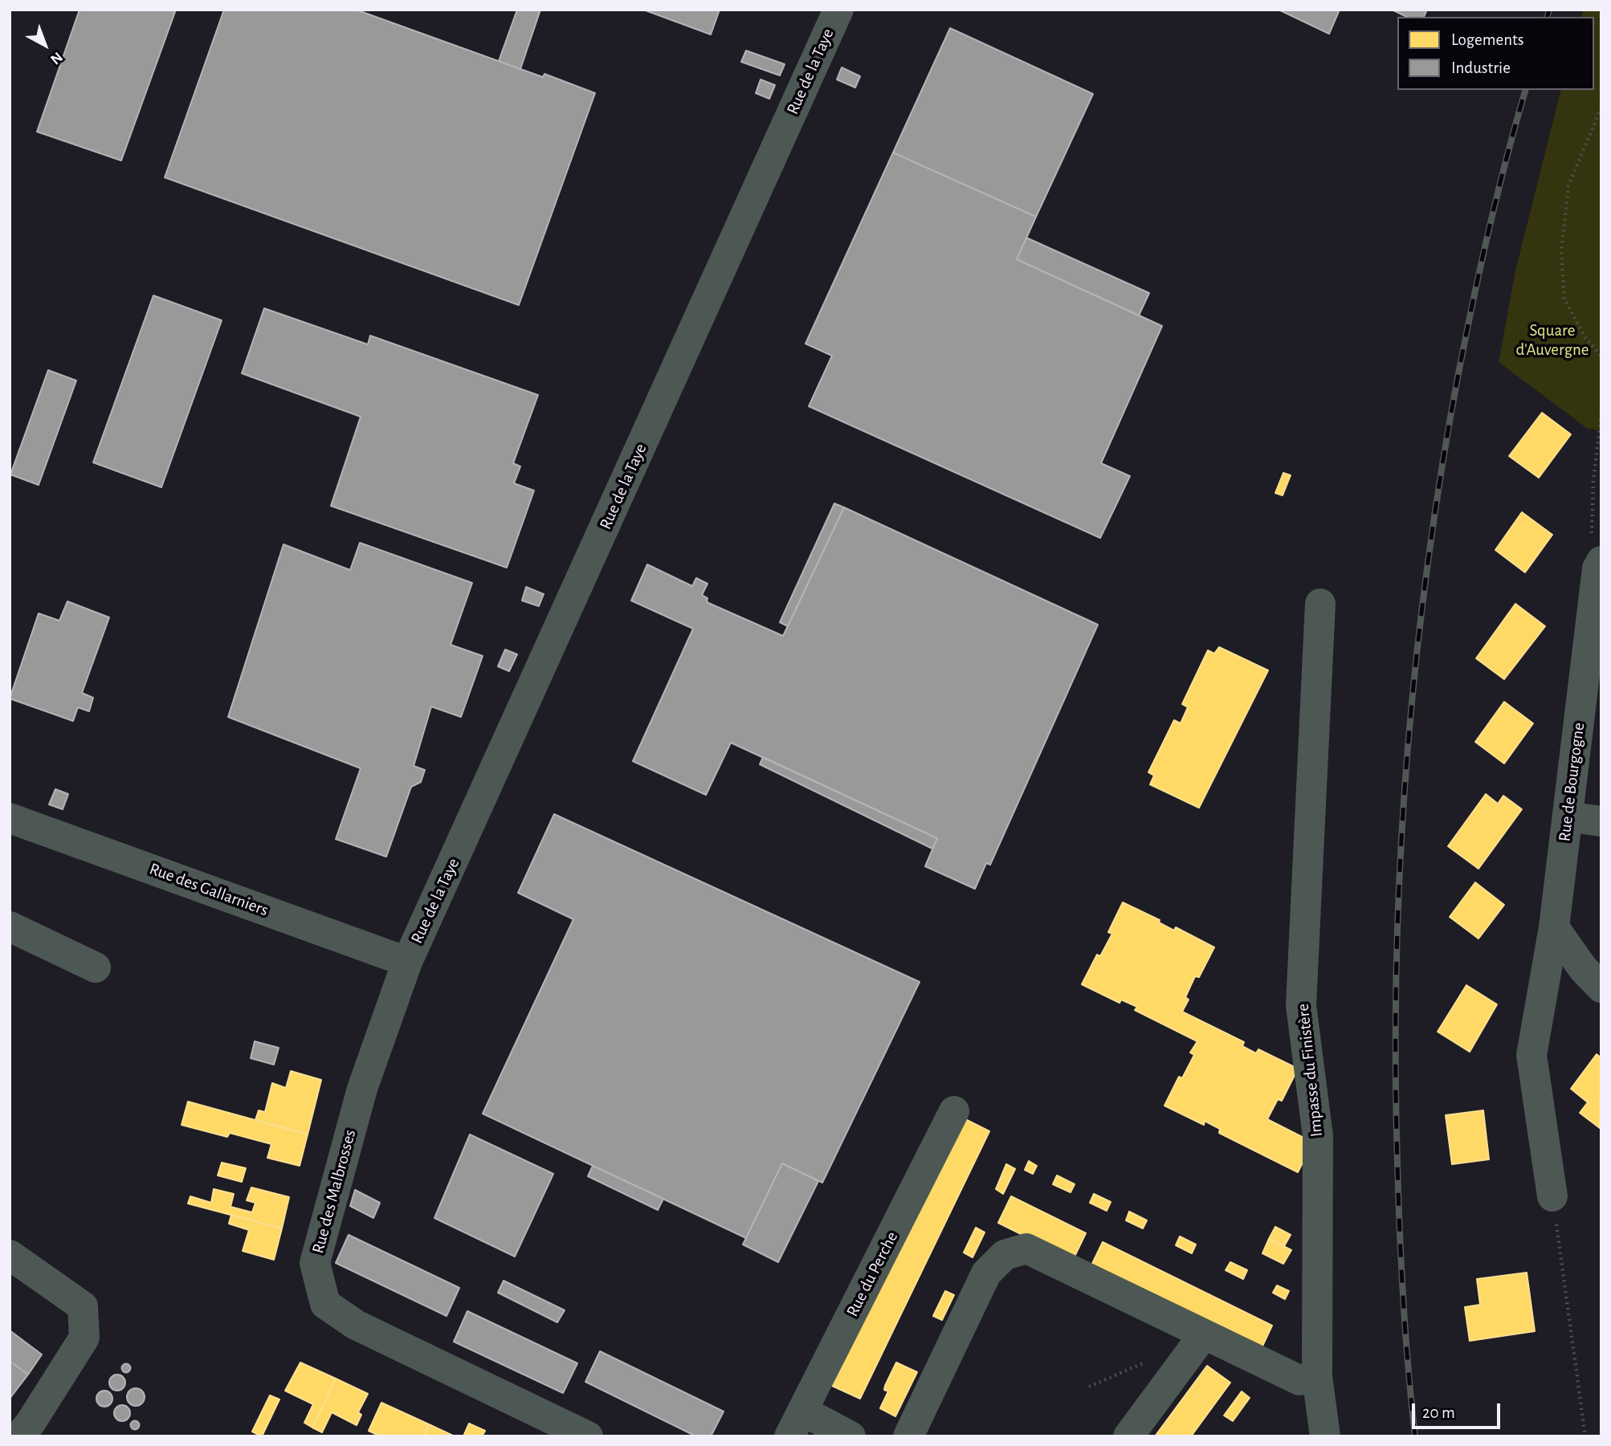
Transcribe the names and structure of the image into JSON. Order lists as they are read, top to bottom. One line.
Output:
{"streets":{"street":["Rue de la Taye","Rue de Bourgogne","Rue des Gallarniers","Impasse du Finistère","Rue des Malbrosses","Rue du Perche"]},"crossings":[["Rue de la Taye","Rue des Gallarniers"],["Rue de la Taye","Rue des Malbrosses"],["Rue des Gallarniers","Rue des Malbrosses"]],"parks":["Square d'Auvergne"],"legend":["Logements","Industrie"],"scale_bar":"20 m","north":"bottom right"}
